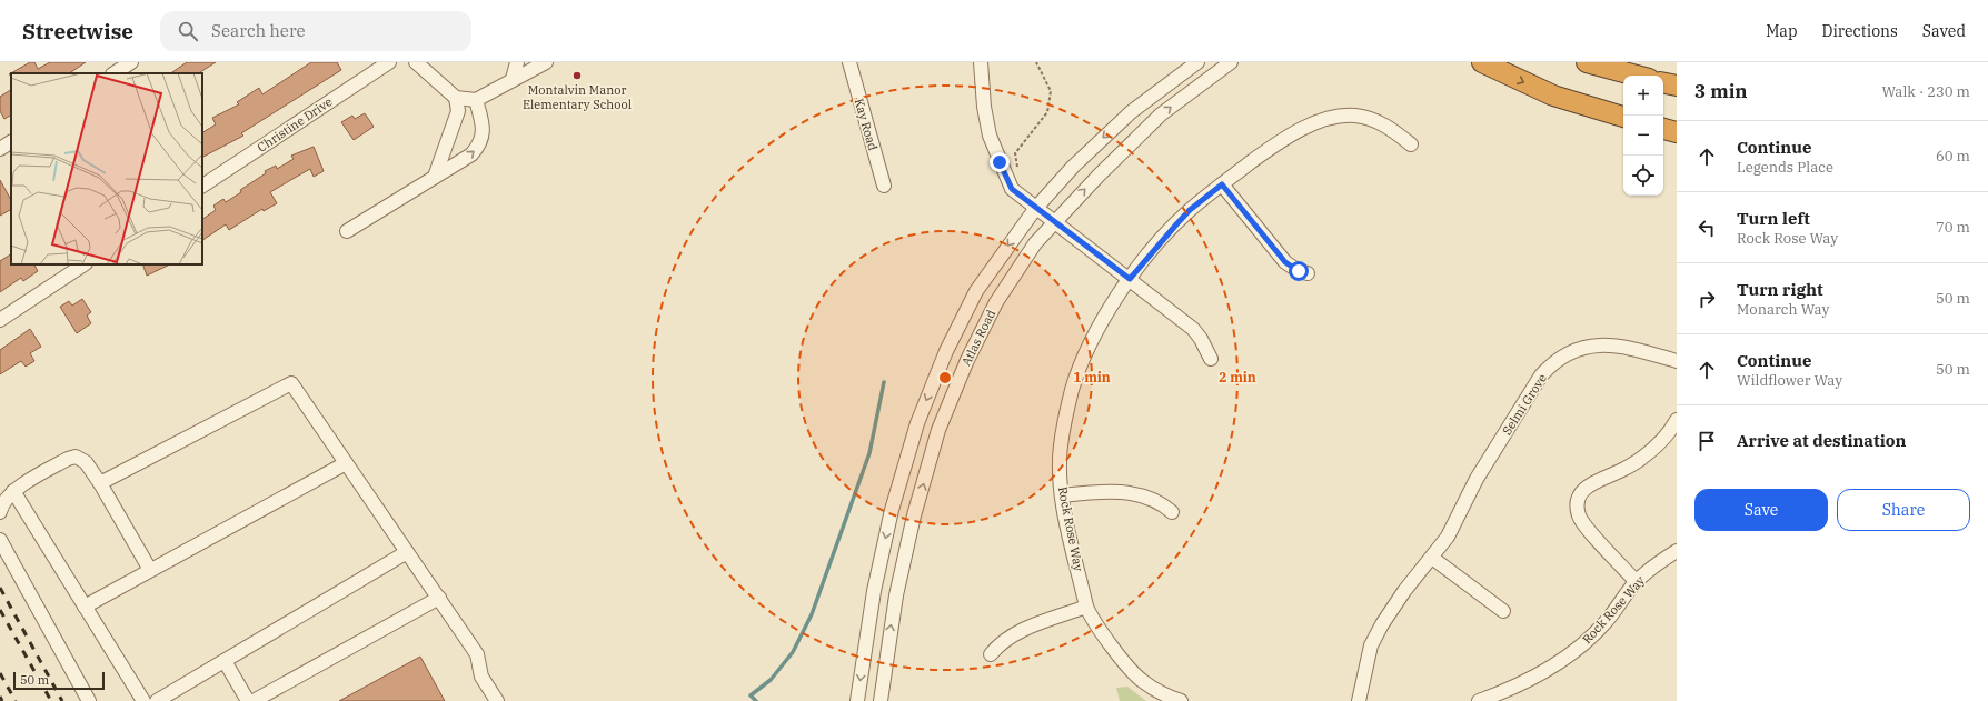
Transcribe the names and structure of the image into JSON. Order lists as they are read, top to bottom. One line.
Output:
{"streets":{"street":["Christine Drive","Kay Road","Atlas Road","Selmi Grove","Rock Rose Way"]},"places":["Montalvin Manor Elementary School"],"scale_bar":"50 m","page":{"header":"Streetwise","search":"Search here","nav":["Map","Directions","Saved"],"heading":["3 min","Walk · 230 m"],"map_buttons":["+","−"],"list":[["Continue","Legends Place","60 m"],["Turn left","Rock Rose Way","70 m"],["Turn right","Monarch Way","50 m"],["Continue","Wildflower Way","50 m"],"Arrive at destination"],"buttons":["Save","Share"],"scale":"50 m"},"rings":["1 min","2 min"]}
